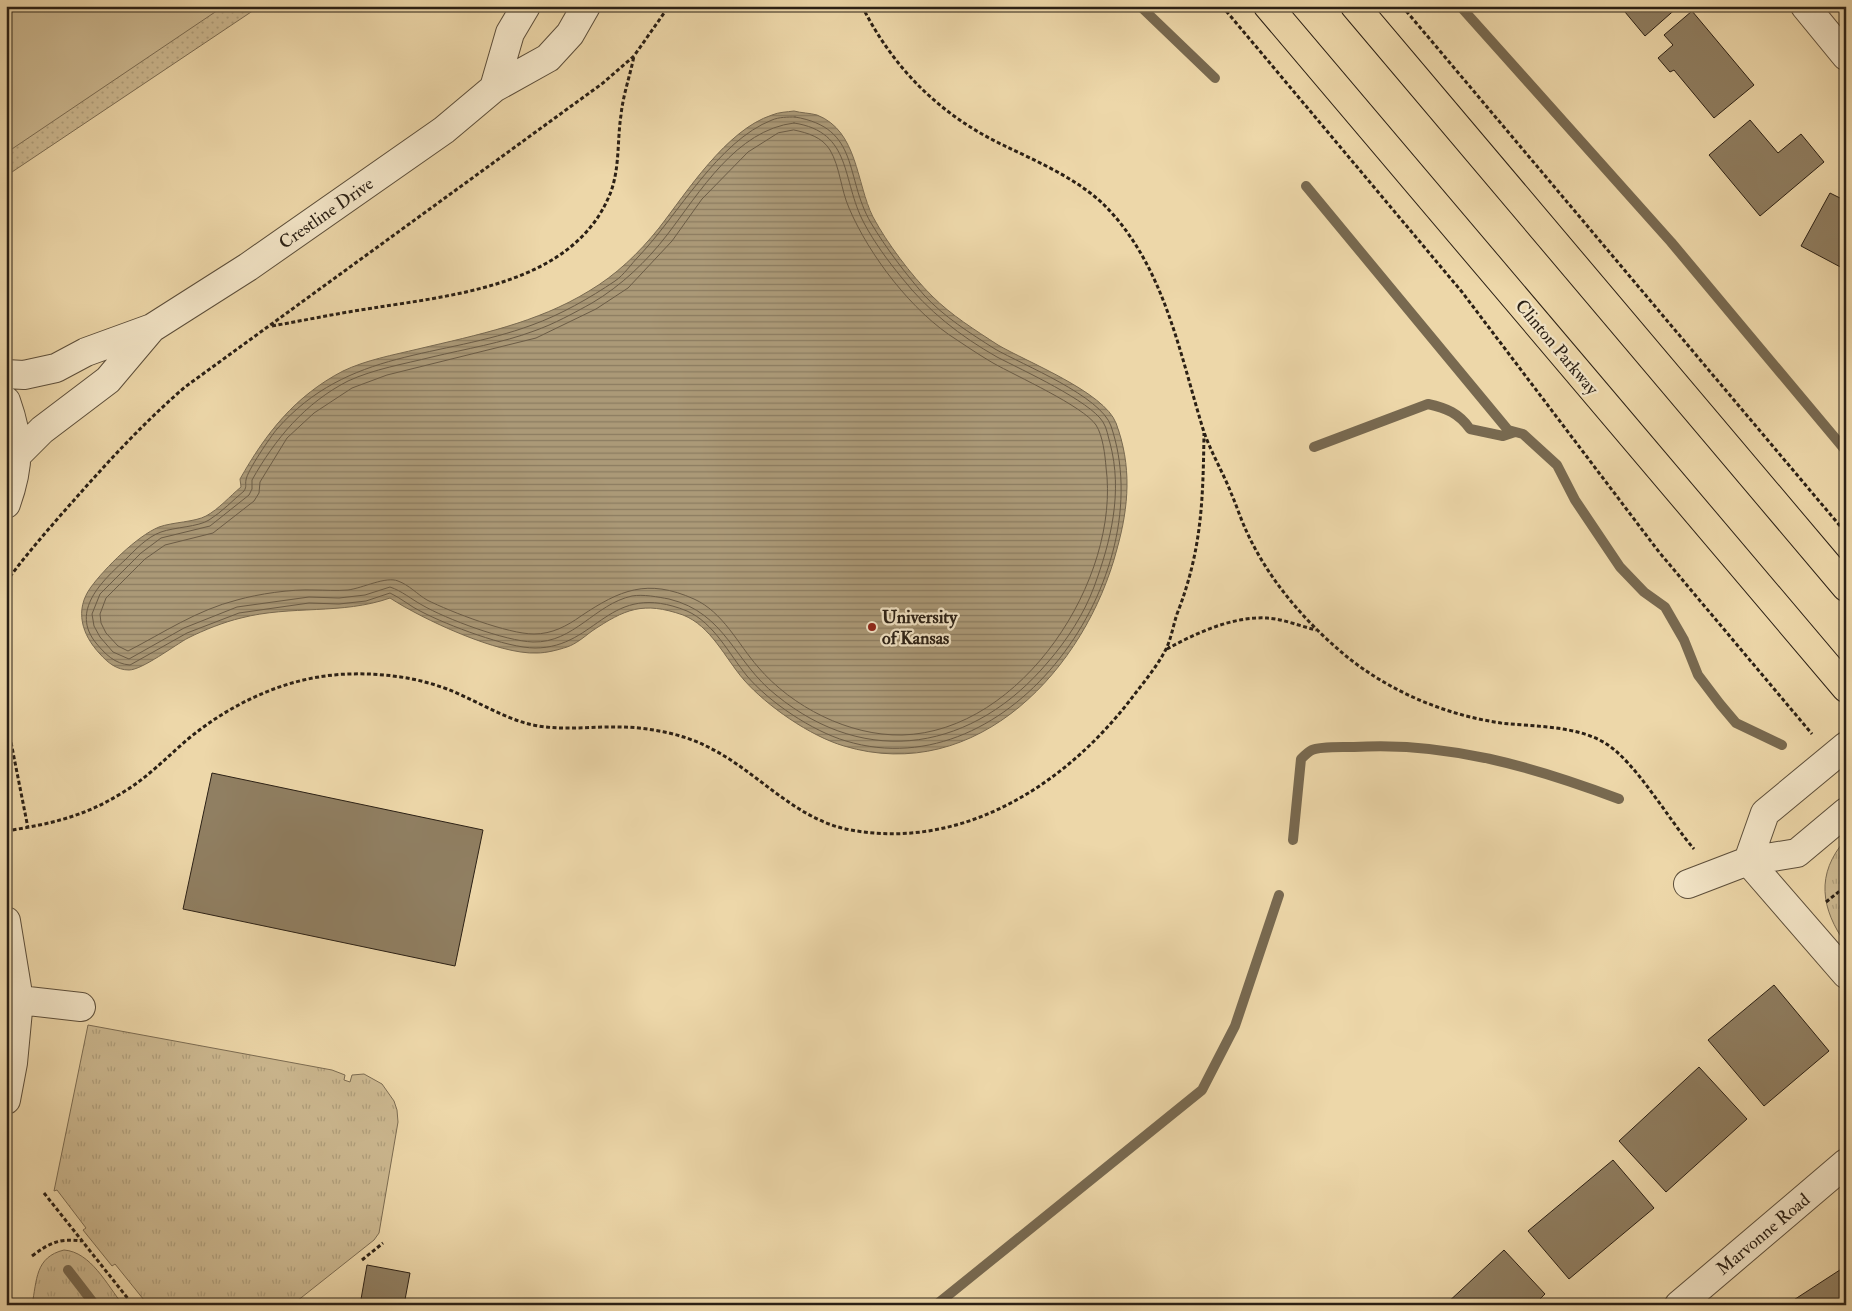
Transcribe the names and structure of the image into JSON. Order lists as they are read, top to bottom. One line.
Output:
{"streets":{"main road":["Clinton Parkway"],"street":["Crestline Drive","Marvonne Road"]},"places":["University of Kansas"]}
